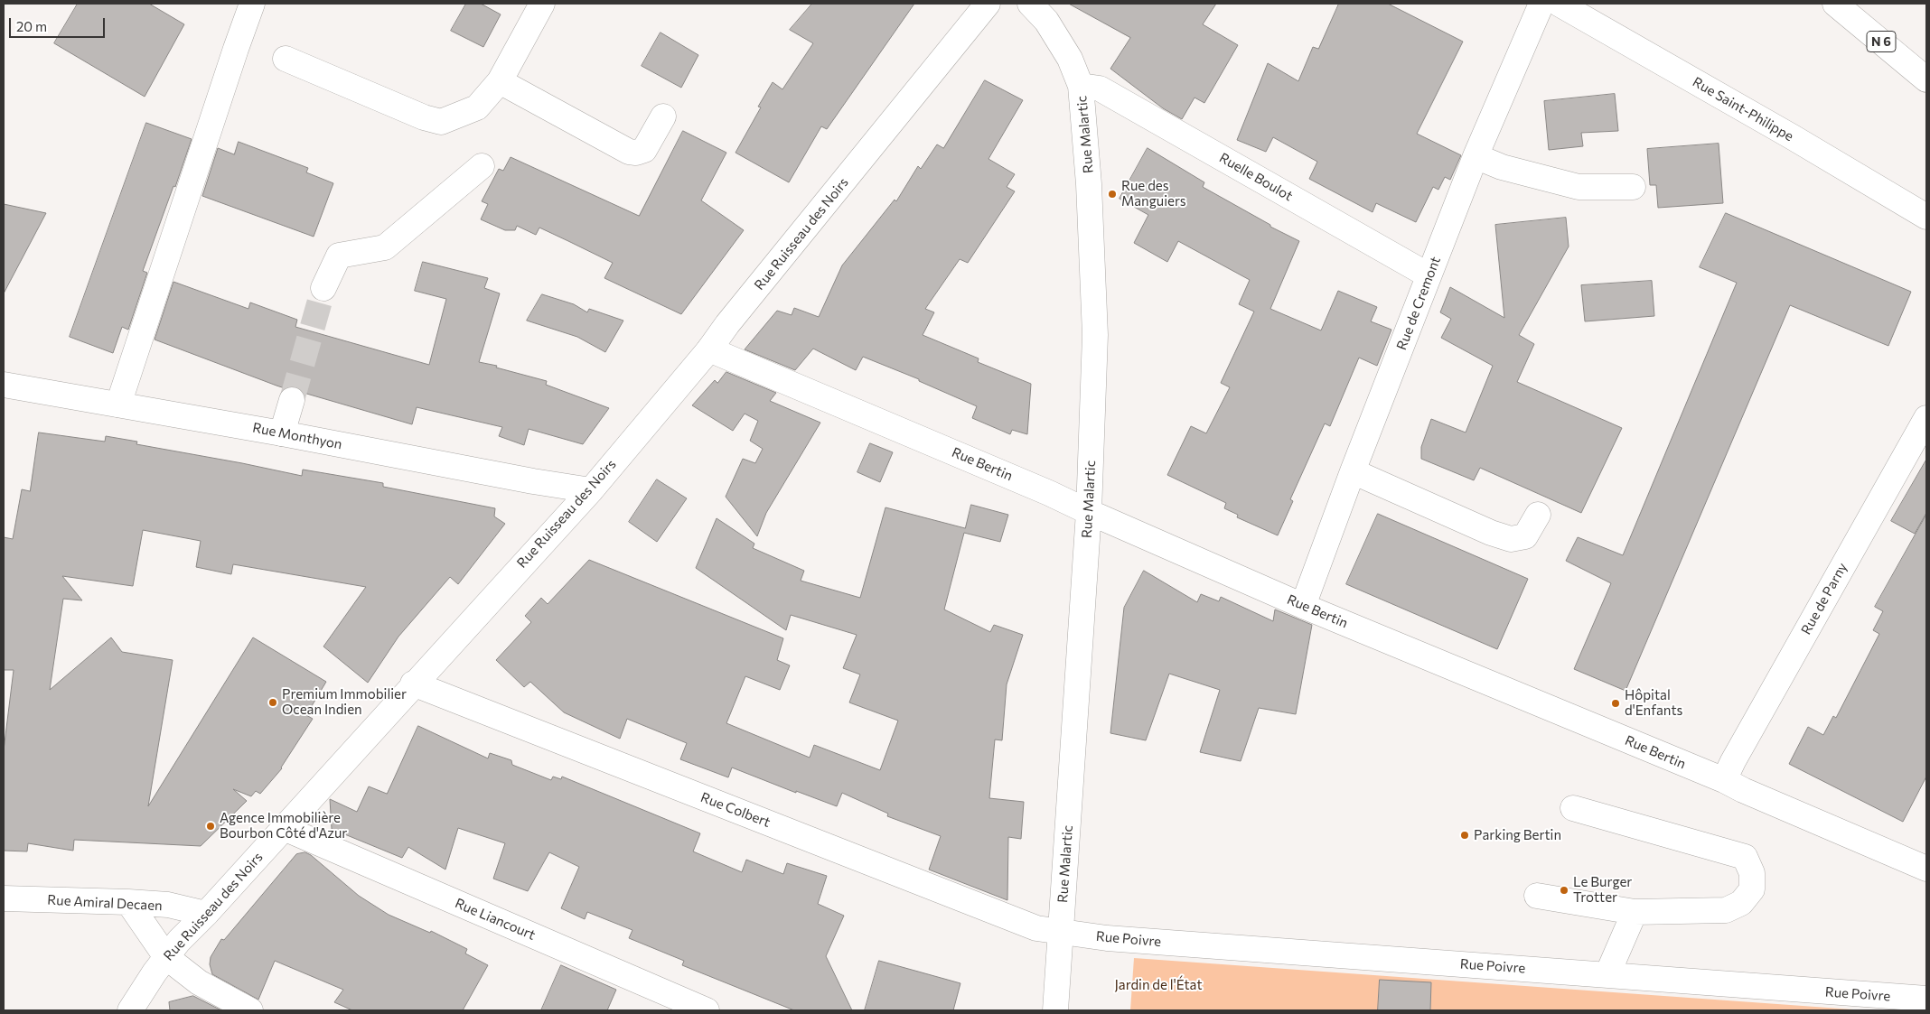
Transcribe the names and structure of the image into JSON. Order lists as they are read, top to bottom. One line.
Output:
{"streets":{"street":["N 6","Rue Saint-Philippe","Rue Malartic","Ruelle Boulot","Rue Ruisseau des Noirs","Rue de Cremont","Rue Monthyon","Rue Bertin","Rue de Parny","Rue Colbert","Rue Amiral Decaen","Rue Liancourt","Rue Poivre"]},"crossings":[["Rue Malartic","Ruelle Boulot"],["Rue Malartic","Rue Bertin"],["Rue Malartic","Rue Colbert"],["Rue Malartic","Rue Poivre"],["Ruelle Boulot","Rue de Cremont"],["Rue Ruisseau des Noirs","Rue Monthyon"],["Rue Ruisseau des Noirs","Rue Bertin"],["Rue Ruisseau des Noirs","Rue Colbert"],["Rue Ruisseau des Noirs","Rue Amiral Decaen"],["Rue Ruisseau des Noirs","Rue Liancourt"],["Rue de Cremont","Rue Bertin"],["Rue Bertin","Rue de Parny"],["Rue Colbert","Rue Poivre"]],"parks":["Jardin de l'État"],"places":["Rue des Manguiers","Premium Immobilier Ocean Indien","Hôpital d'Enfants","Agence Immobilière Bourbon Côté d'Azur","Parking Bertin","Le Burger Trotter"],"scale_bar":"20 m"}
